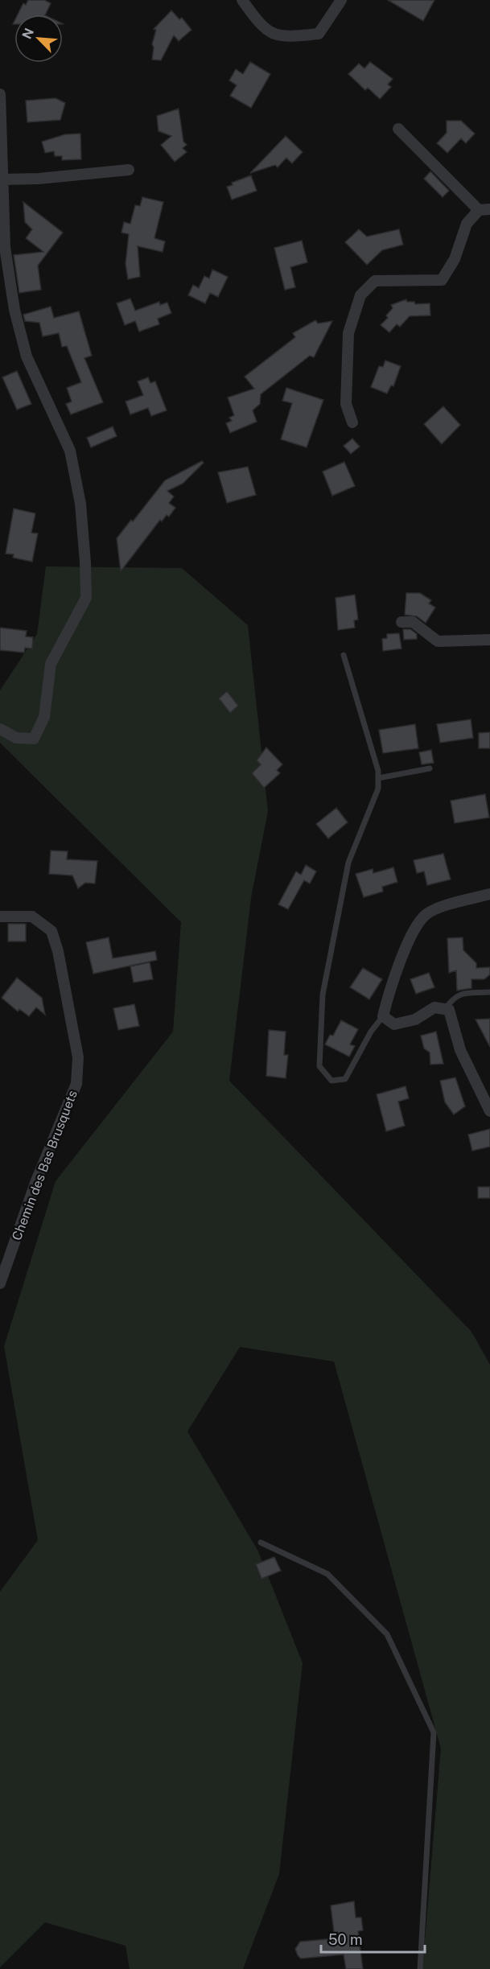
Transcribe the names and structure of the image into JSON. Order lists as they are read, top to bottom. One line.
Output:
{"streets":{"street":["Chemin des Bas Brusquets"]},"scale_bar":"50 m","north":"top left"}
